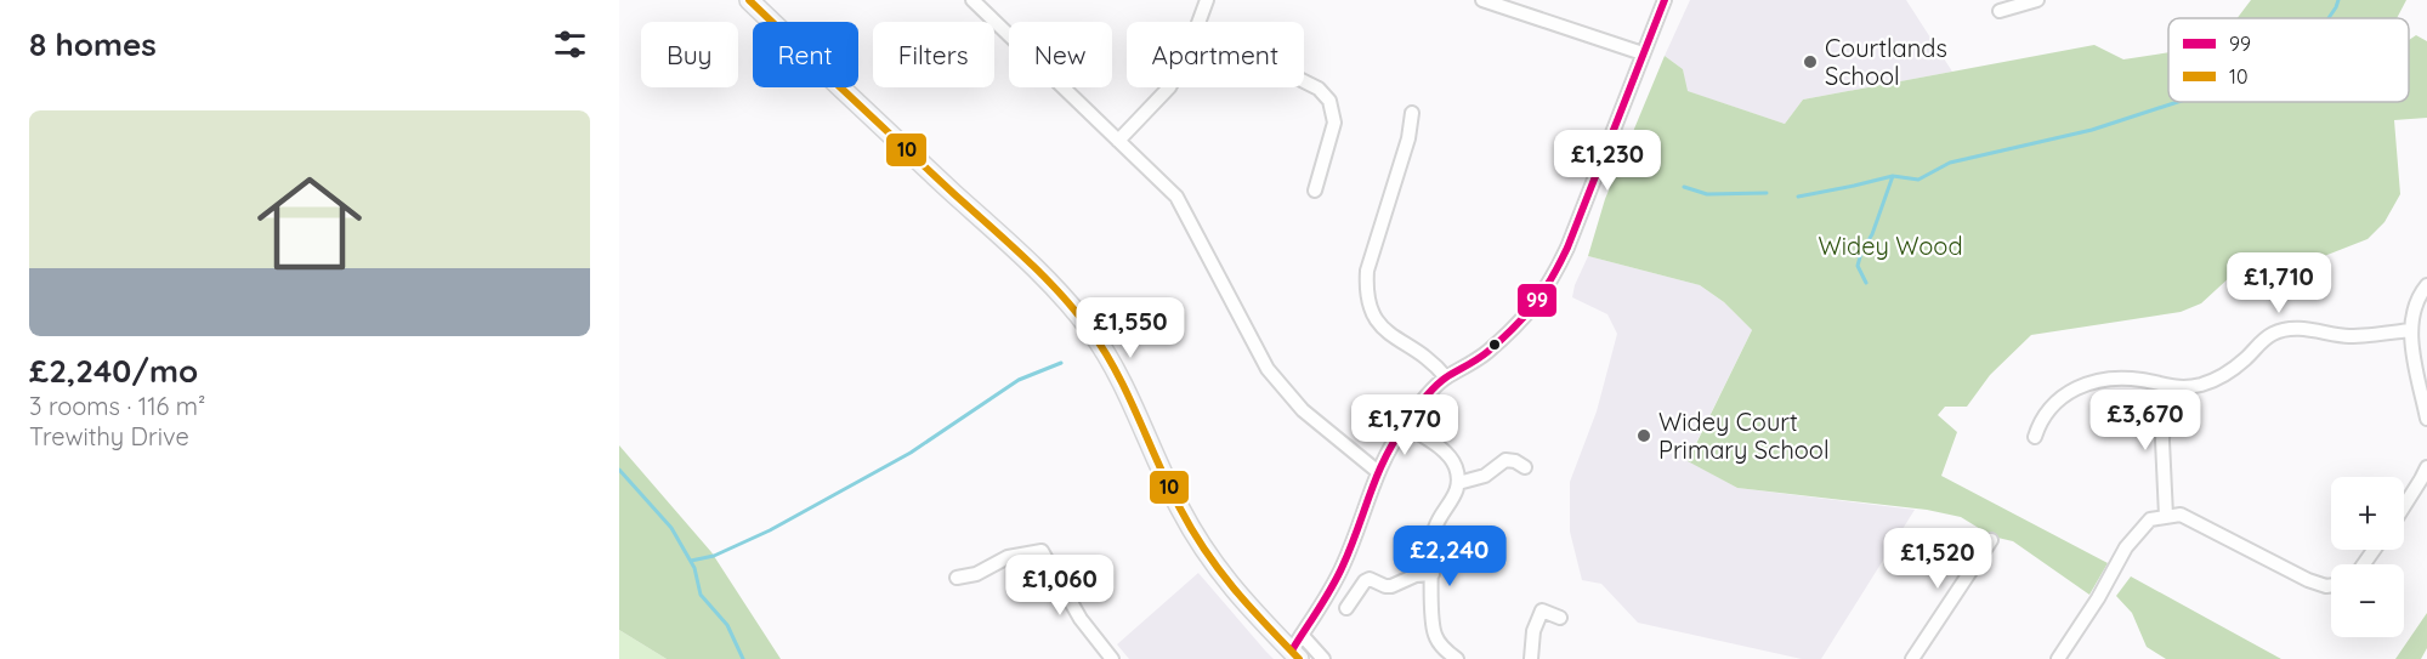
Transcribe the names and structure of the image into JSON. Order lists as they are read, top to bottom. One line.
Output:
{"parks":["Widey Wood"],"places":["Courtlands School","Widey Court Primary School"],"lines":["transit line 99","transit line 10"],"legend":["99","10"],"page":{"heading":"8 homes","chip":["Buy","Rent","Filters","New","Apartment"],"list":[{"name":"£2,240/mo","note":"3 rooms · 116 m² · Trewithy Drive"}],"price":["£1,230","£1,710","£1,550","£3,670","£1,770","£2,240","£1,520","£1,060"],"map_buttons":["+","−"]}}
